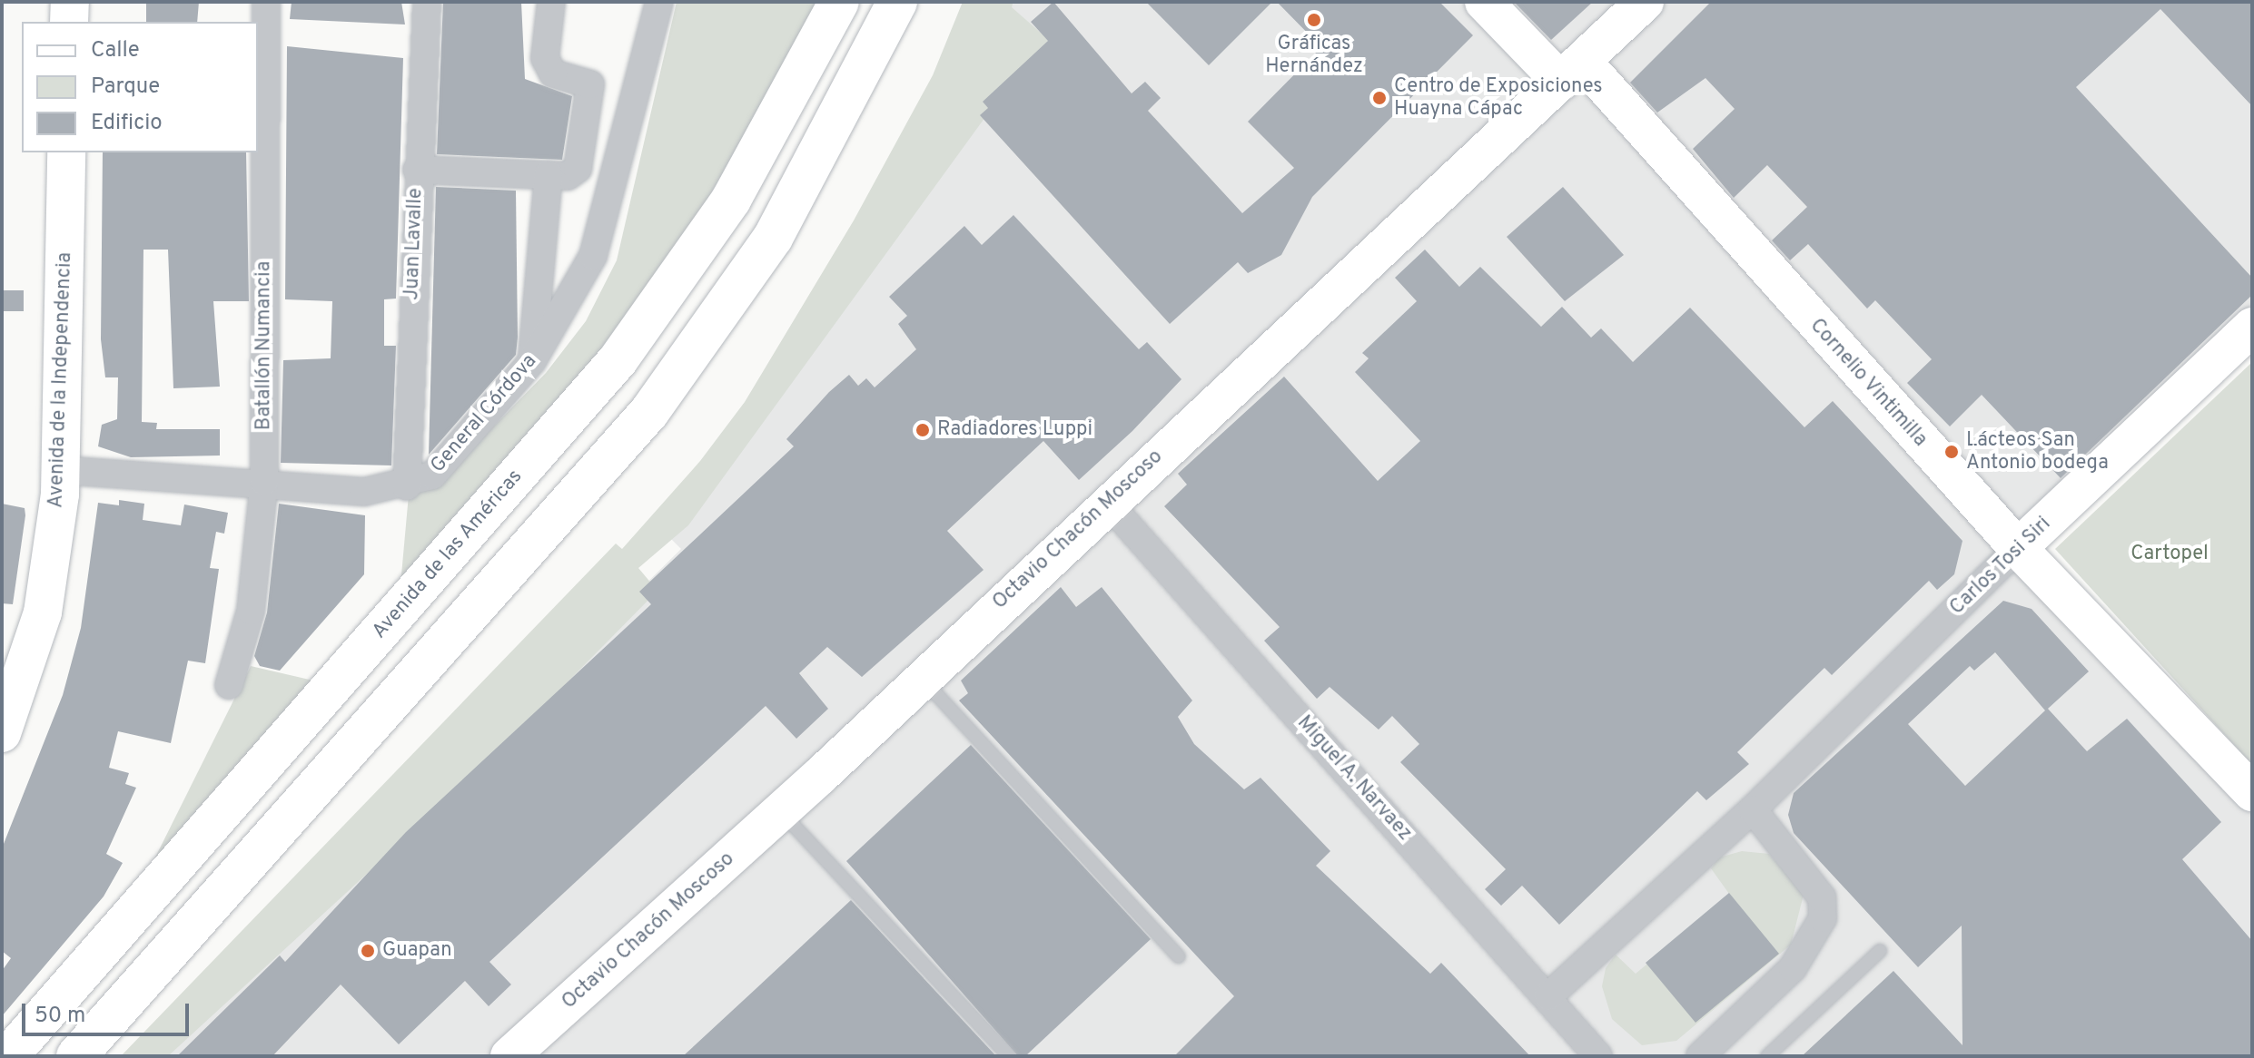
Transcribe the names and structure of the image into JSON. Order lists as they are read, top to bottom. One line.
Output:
{"streets":{"main road":["Avenida de las Américas"],"street":["Juan Lavalle","Batallón Numancia","Avenida de la Independencia","Cornelio Vintimilla","General Córdova","Octavio Chacón Moscoso","Carlos Tosi Siri","Miguel A. Narvaez"]},"crossings":[["Juan Lavalle","General Córdova"],["Batallón Numancia","General Córdova"],["Avenida de la Independencia","General Córdova"],["Cornelio Vintimilla","Octavio Chacón Moscoso"],["Cornelio Vintimilla","Carlos Tosi Siri"],["Octavio Chacón Moscoso","Miguel A. Narvaez"],["Carlos Tosi Siri","Miguel A. Narvaez"]],"parks":["Cartopel"],"places":["Gráficas Hernández","Centro de Exposiciones Huayna Cápac","Radiadores Luppi","Lácteos San Antonio bodega","Guapan"],"legend":["Calle","Parque","Edificio"],"scale_bar":"50 m"}
